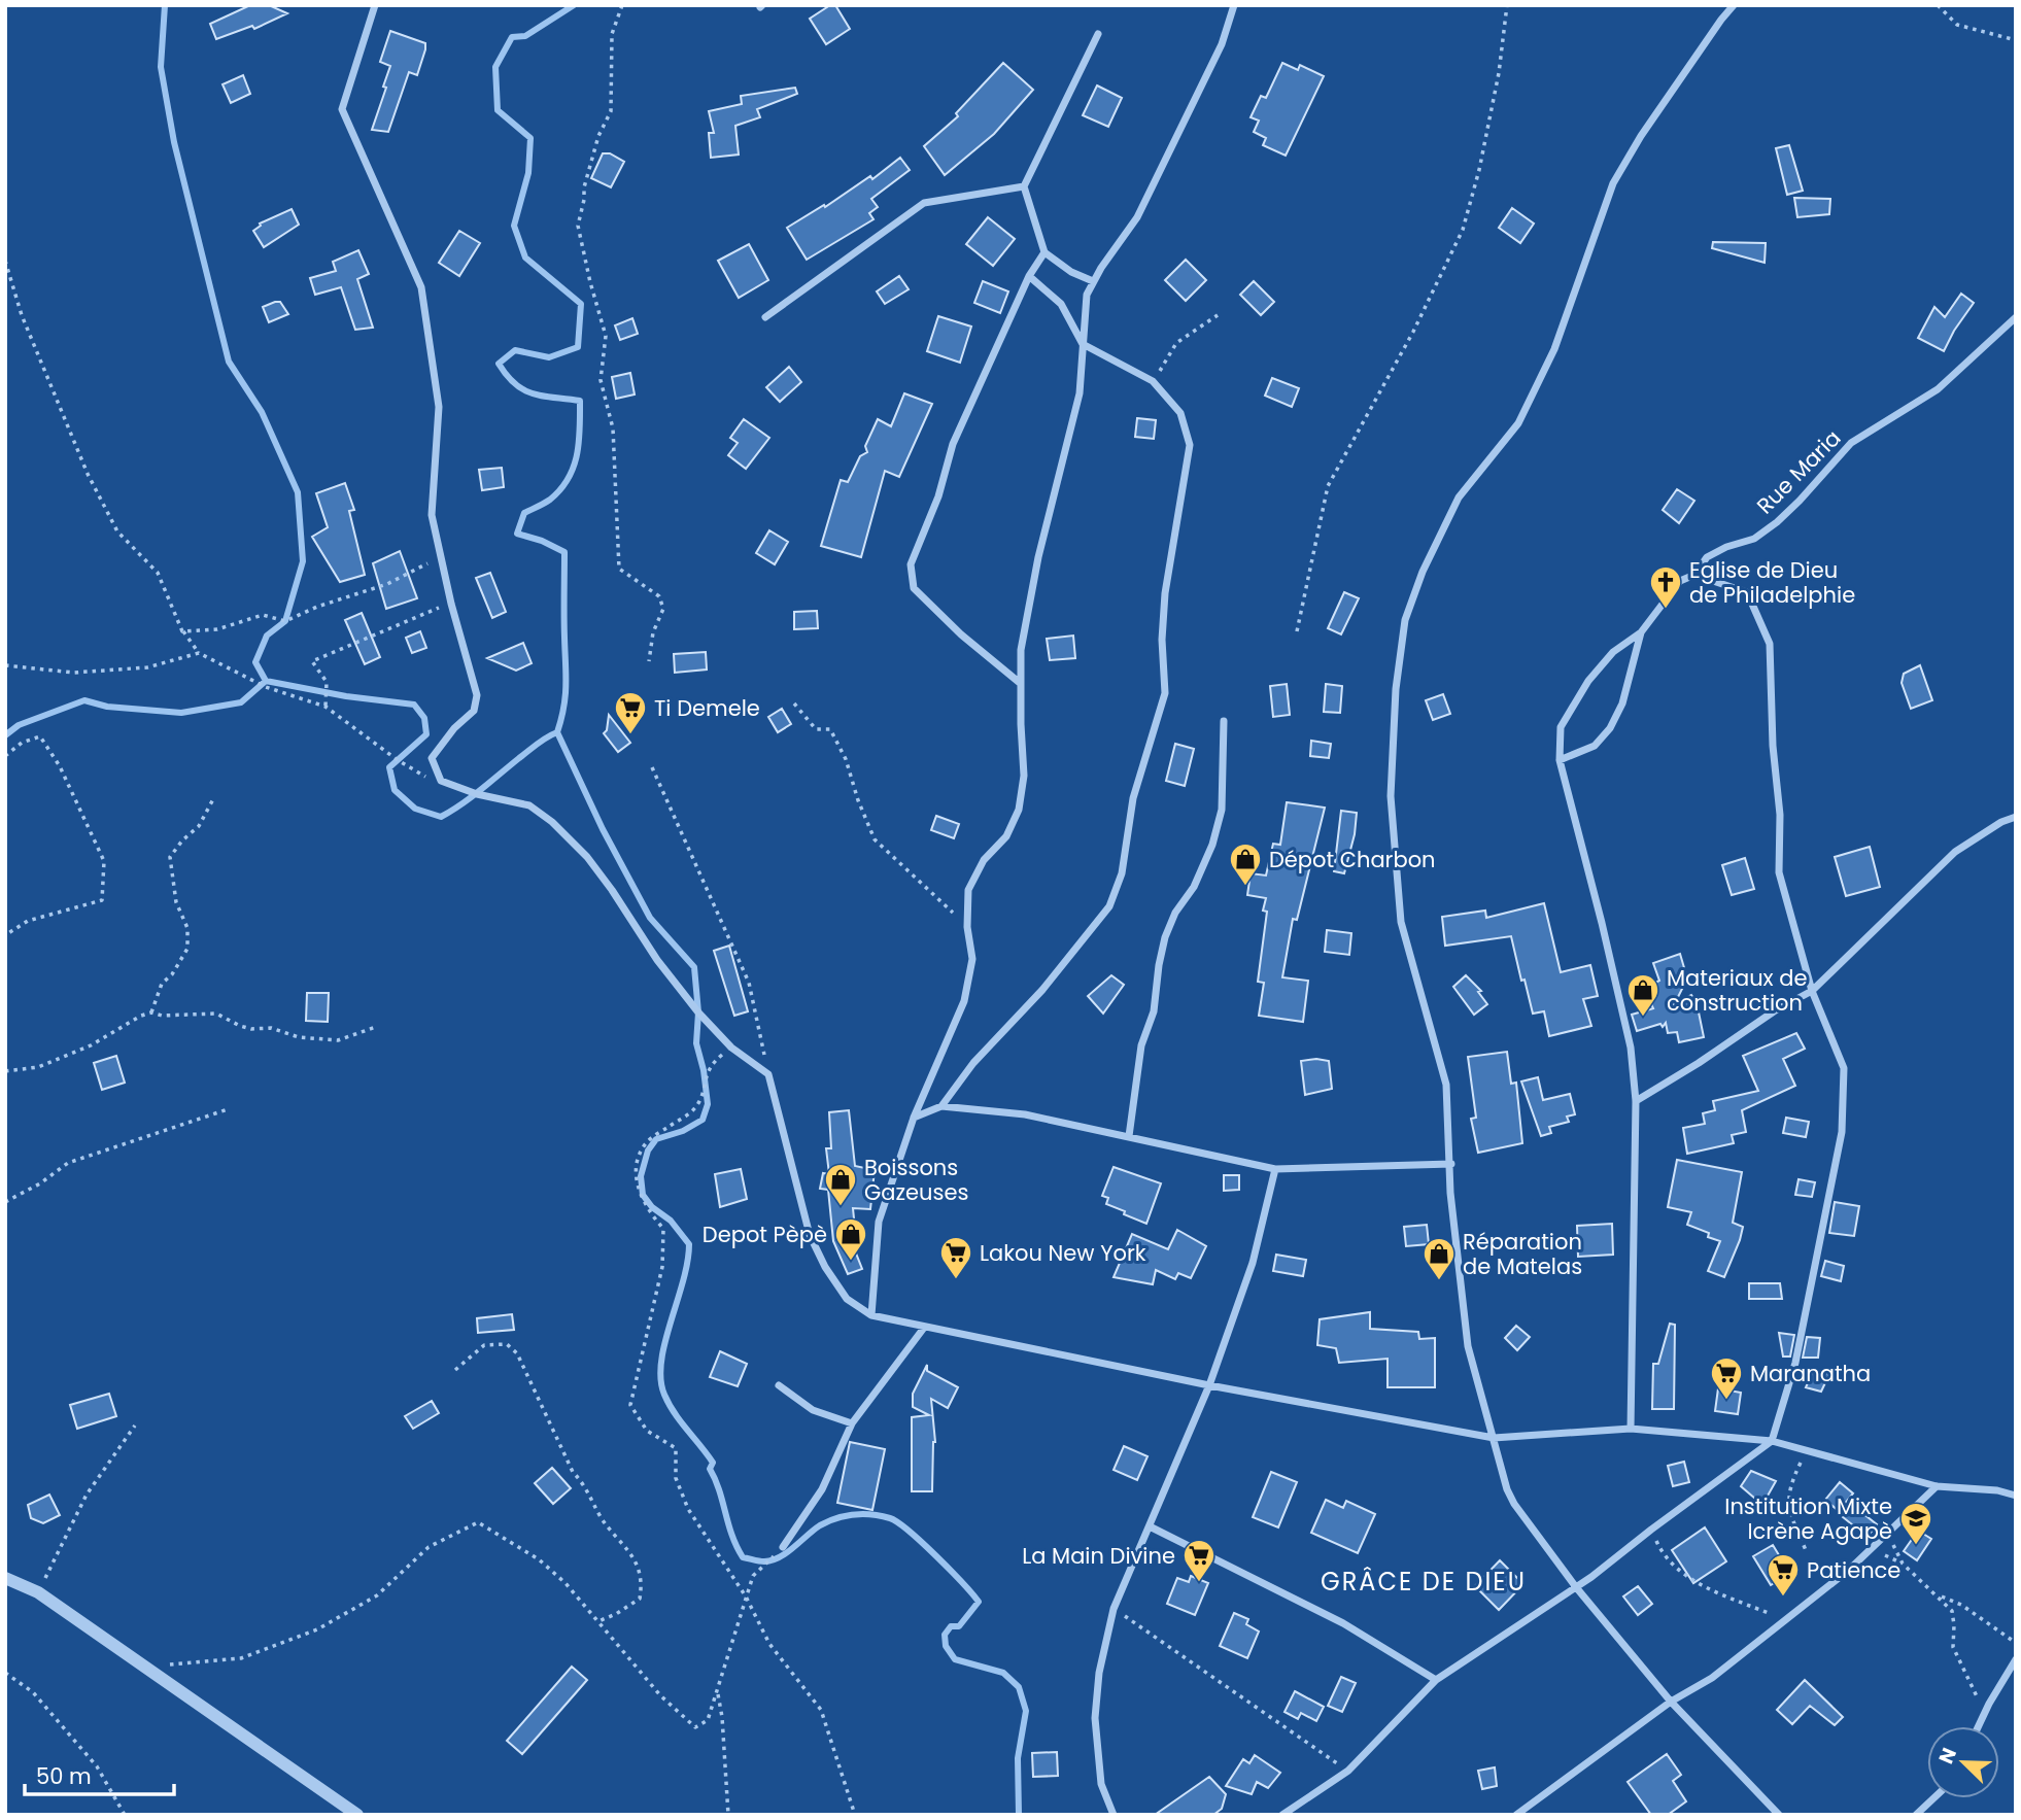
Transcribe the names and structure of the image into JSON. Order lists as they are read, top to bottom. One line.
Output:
{"streets":{"street":["Rue Maria"]},"districts":["GRÂCE DE DIEU"],"places":{"church":["Eglise de Dieu de Philadelphie"],"supermarket":["Ti Demele","Lakou New York","Maranatha","La Main Divine","Patience"],"shop":["Dépot Charbon","Materiaux de construction","Boissons Gazeuses","Depot Pèpè","Réparation de Matelas"],"school or university":["Institution Mixte Icrène Agapè"]},"scale_bar":"50 m","north":"top left"}
